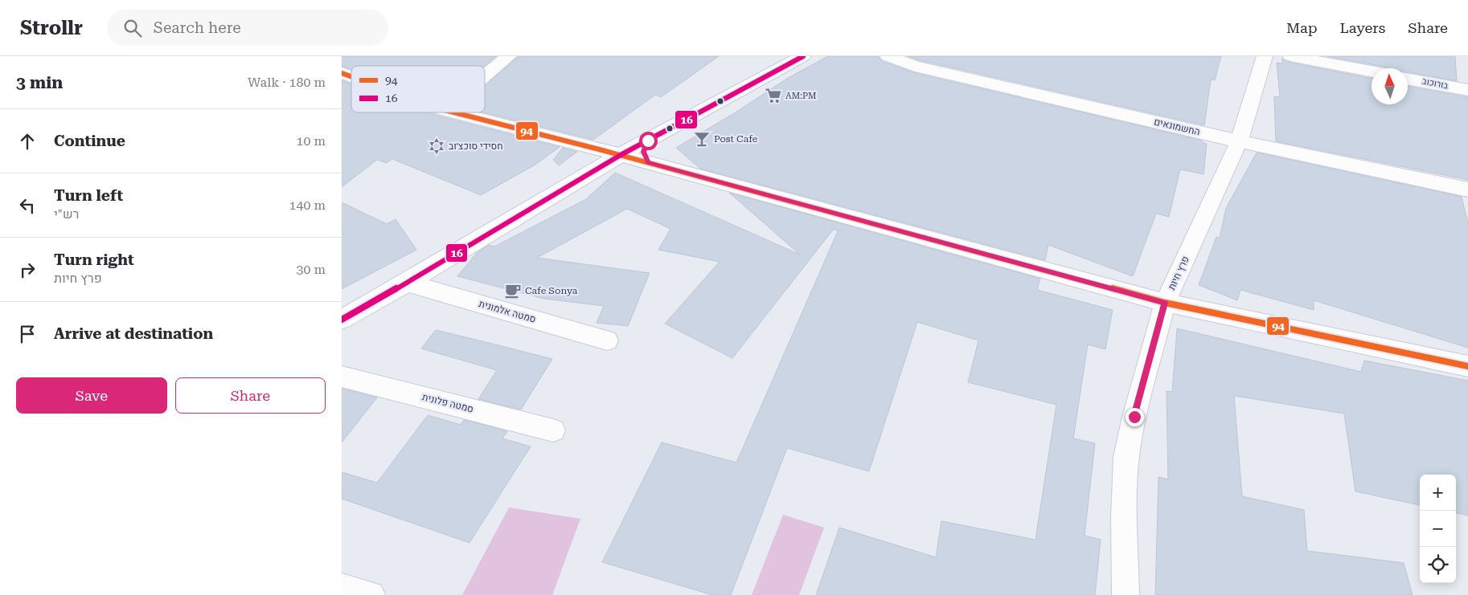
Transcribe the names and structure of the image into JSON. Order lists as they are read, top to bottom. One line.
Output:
{"streets":{"street":["בורוכוב","החשמונאים","פרץ חיות","סמטה אלמונית","סמטה פלונית"]},"crossings":[["החשמונאים","פרץ חיות"]],"places":{"supermarket":["AM:PM"],"bar":["Post Cafe"],"synagogue":["חסידי סוכצ׳וב"],"cafe":["Cafe Sonya"]},"lines":["transit line 16","transit line 94"],"legend":["94","16"],"north":"top","page":{"header":"Strollr","search":"Search here","nav":["Map","Layers","Share"],"heading":["3 min","Walk · 180 m"],"list":[["Continue","10 m"],["Turn left","רש\"י","140 m"],["Turn right","פרץ חיות","30 m"],"Arrive at destination"],"buttons":["Save","Share"],"map_buttons":["+","−"]}}
